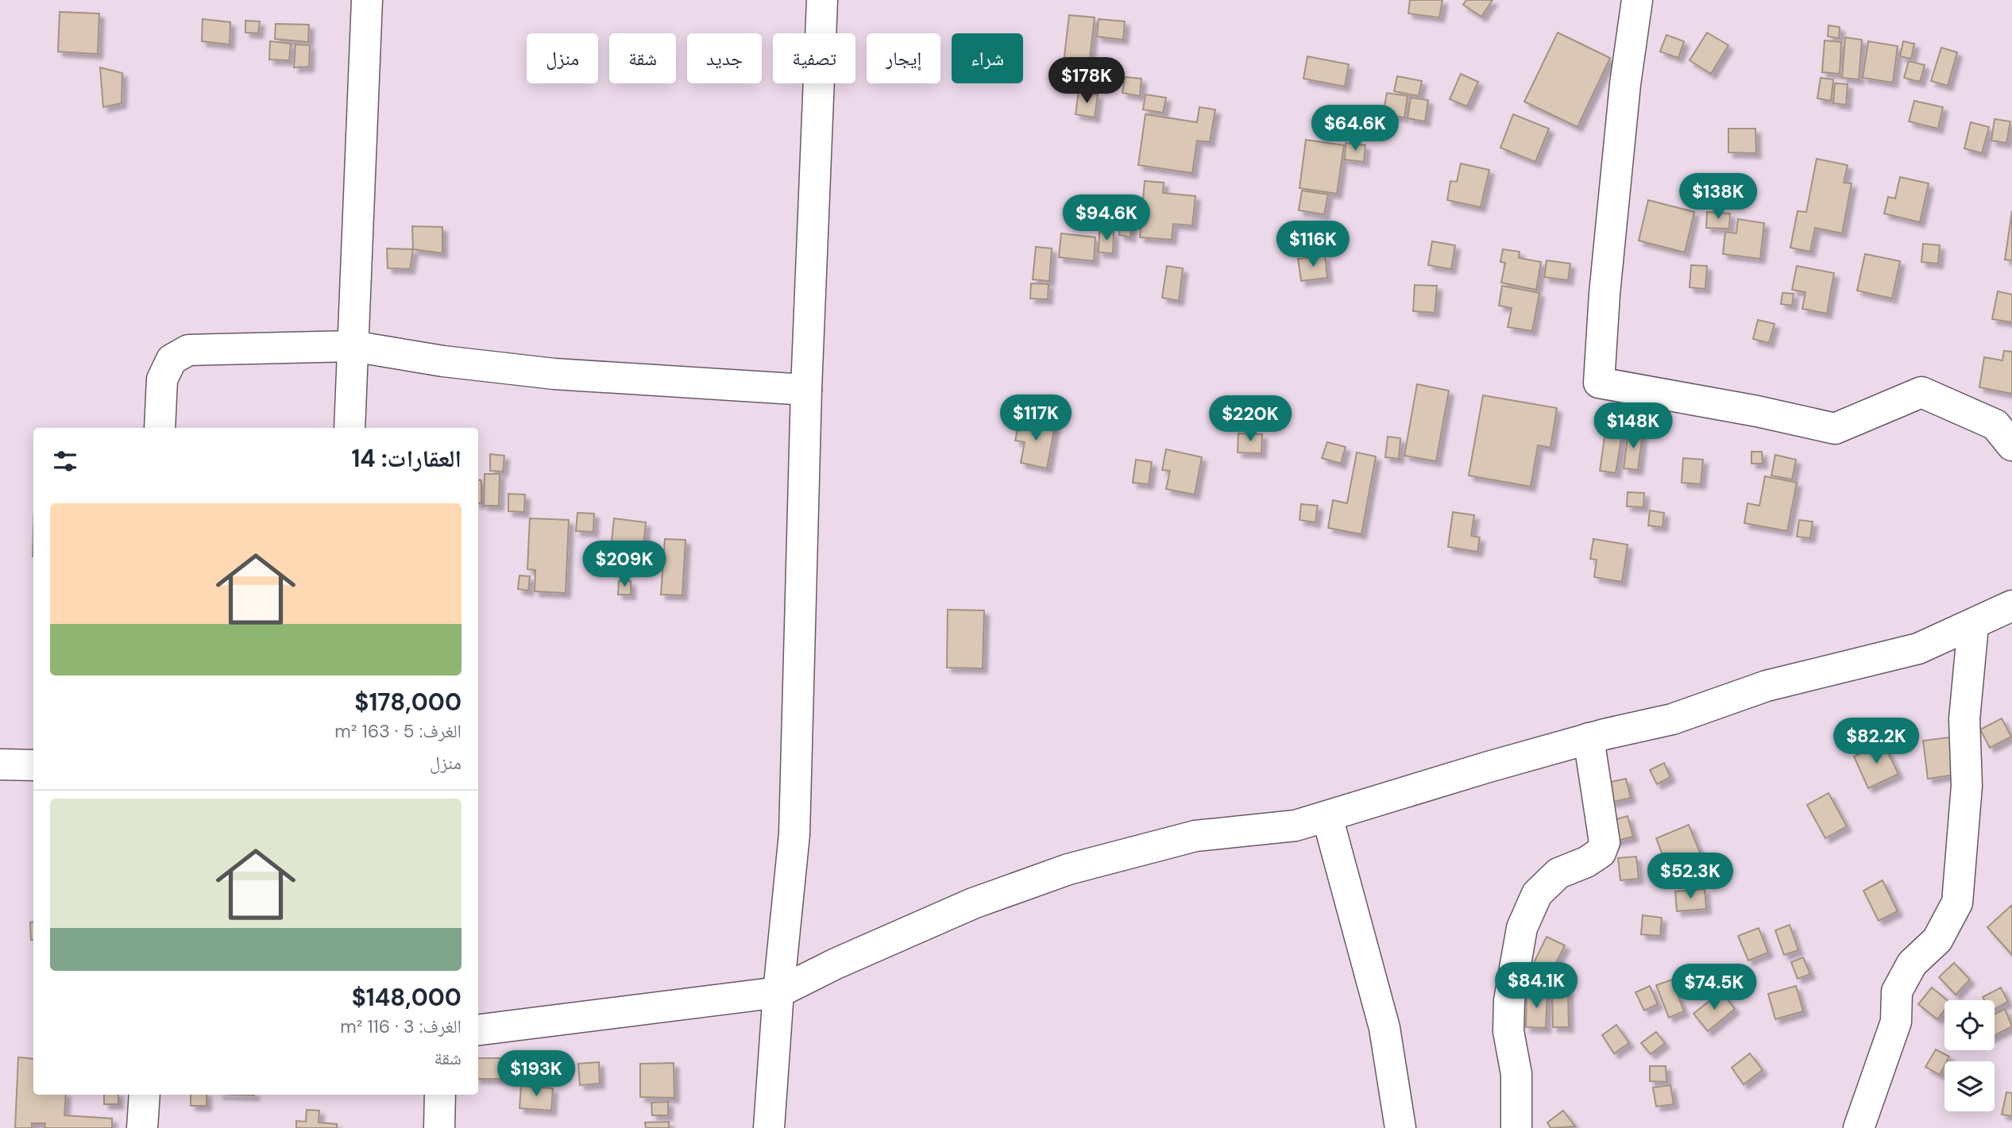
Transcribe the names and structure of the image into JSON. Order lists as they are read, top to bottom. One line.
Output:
{"page":{"chip":["شراء","إيجار","تصفية","جديد","شقة","منزل"],"price":["$178K","$64.6K","$138K","$94.6K","$116K","$117K","$220K","$148K","$209K","$82.2K","$52.3K","$84.1K","$74.5K","$193K"],"heading":"العقارات: 14","list":[{"name":"$178,000","note":"الغرف: 5 · 163 m² · منزل"},{"name":"$148,000","note":"الغرف: 3 · 116 m² · شقة"}]}}
